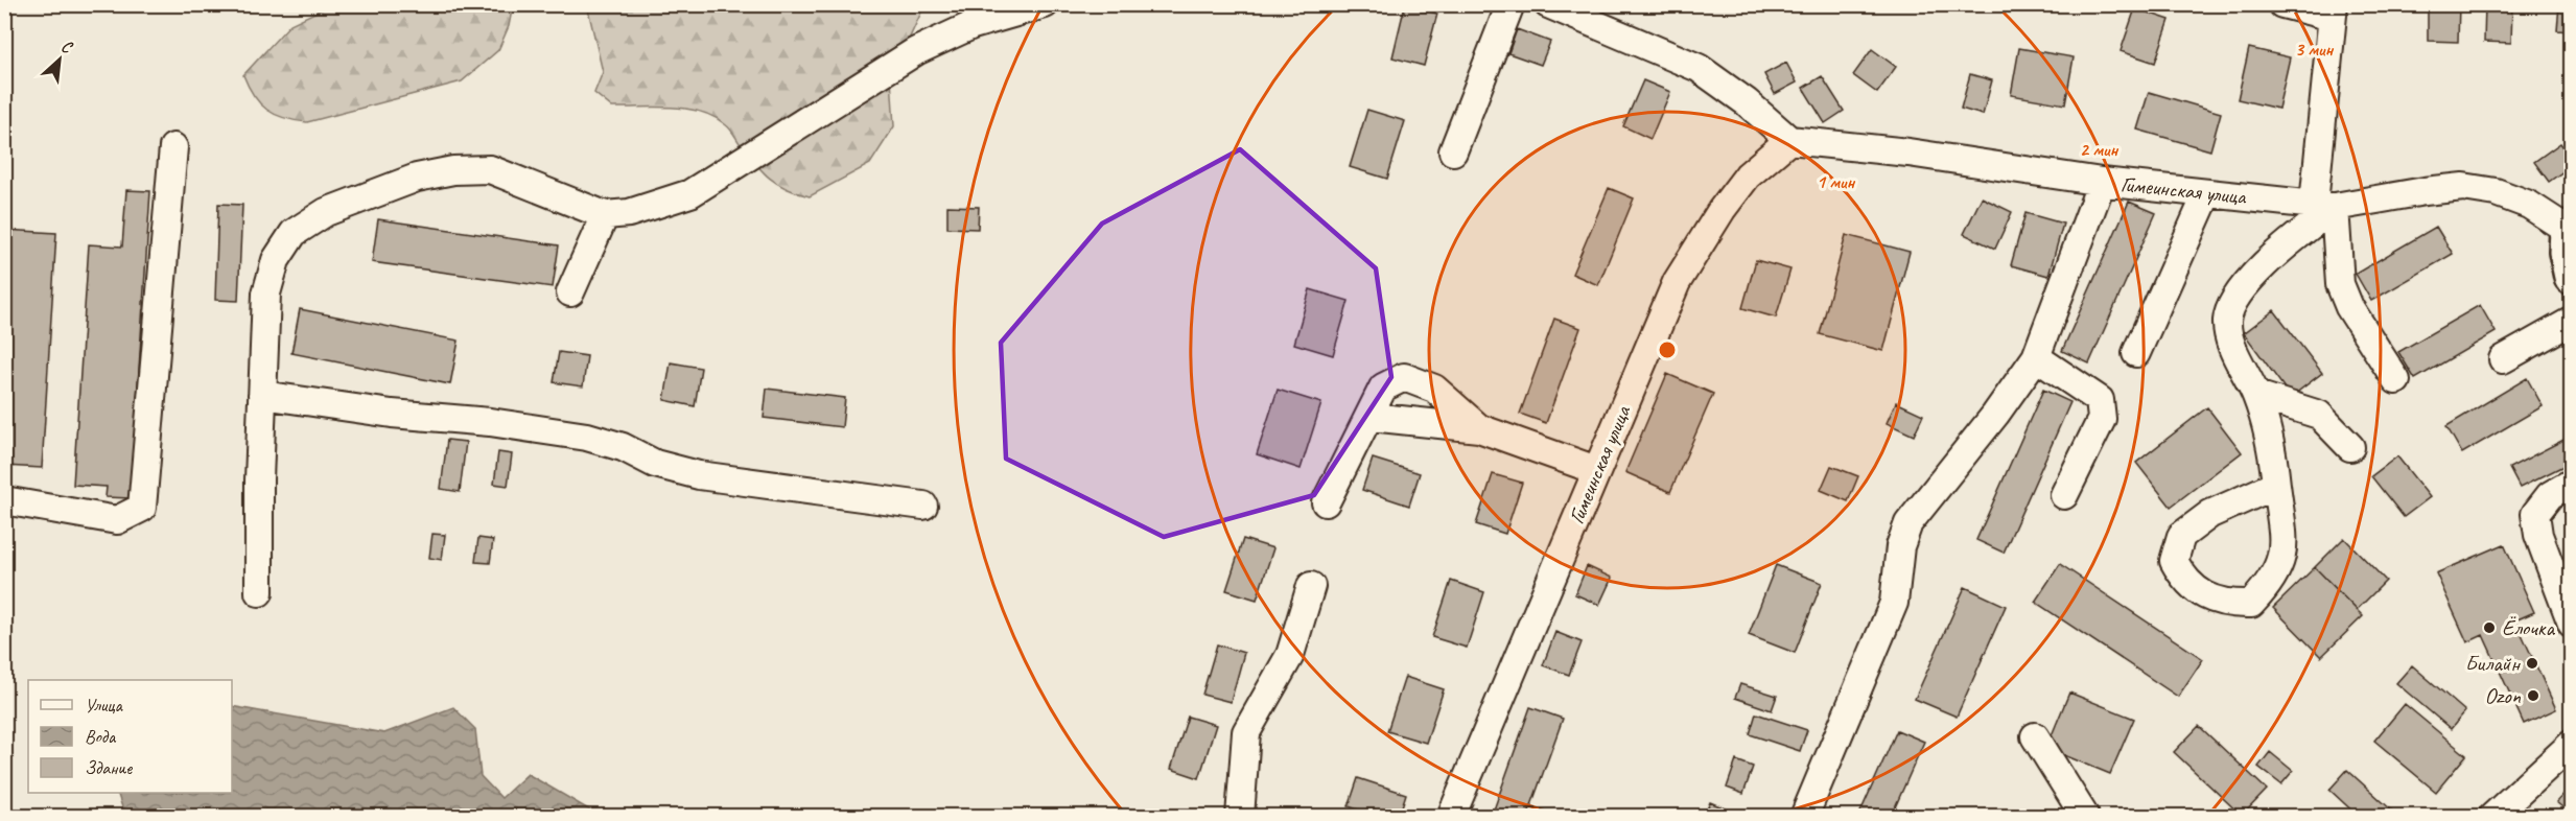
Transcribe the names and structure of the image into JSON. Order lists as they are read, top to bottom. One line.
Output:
{"streets":{"street":["Гимеинская улица"]},"places":["Ёлочка","Билайн","Ozon"],"legend":["Улица","Вода","Здание"],"north":"top right","rings":["3 мин","2 мин","1 мин"]}
